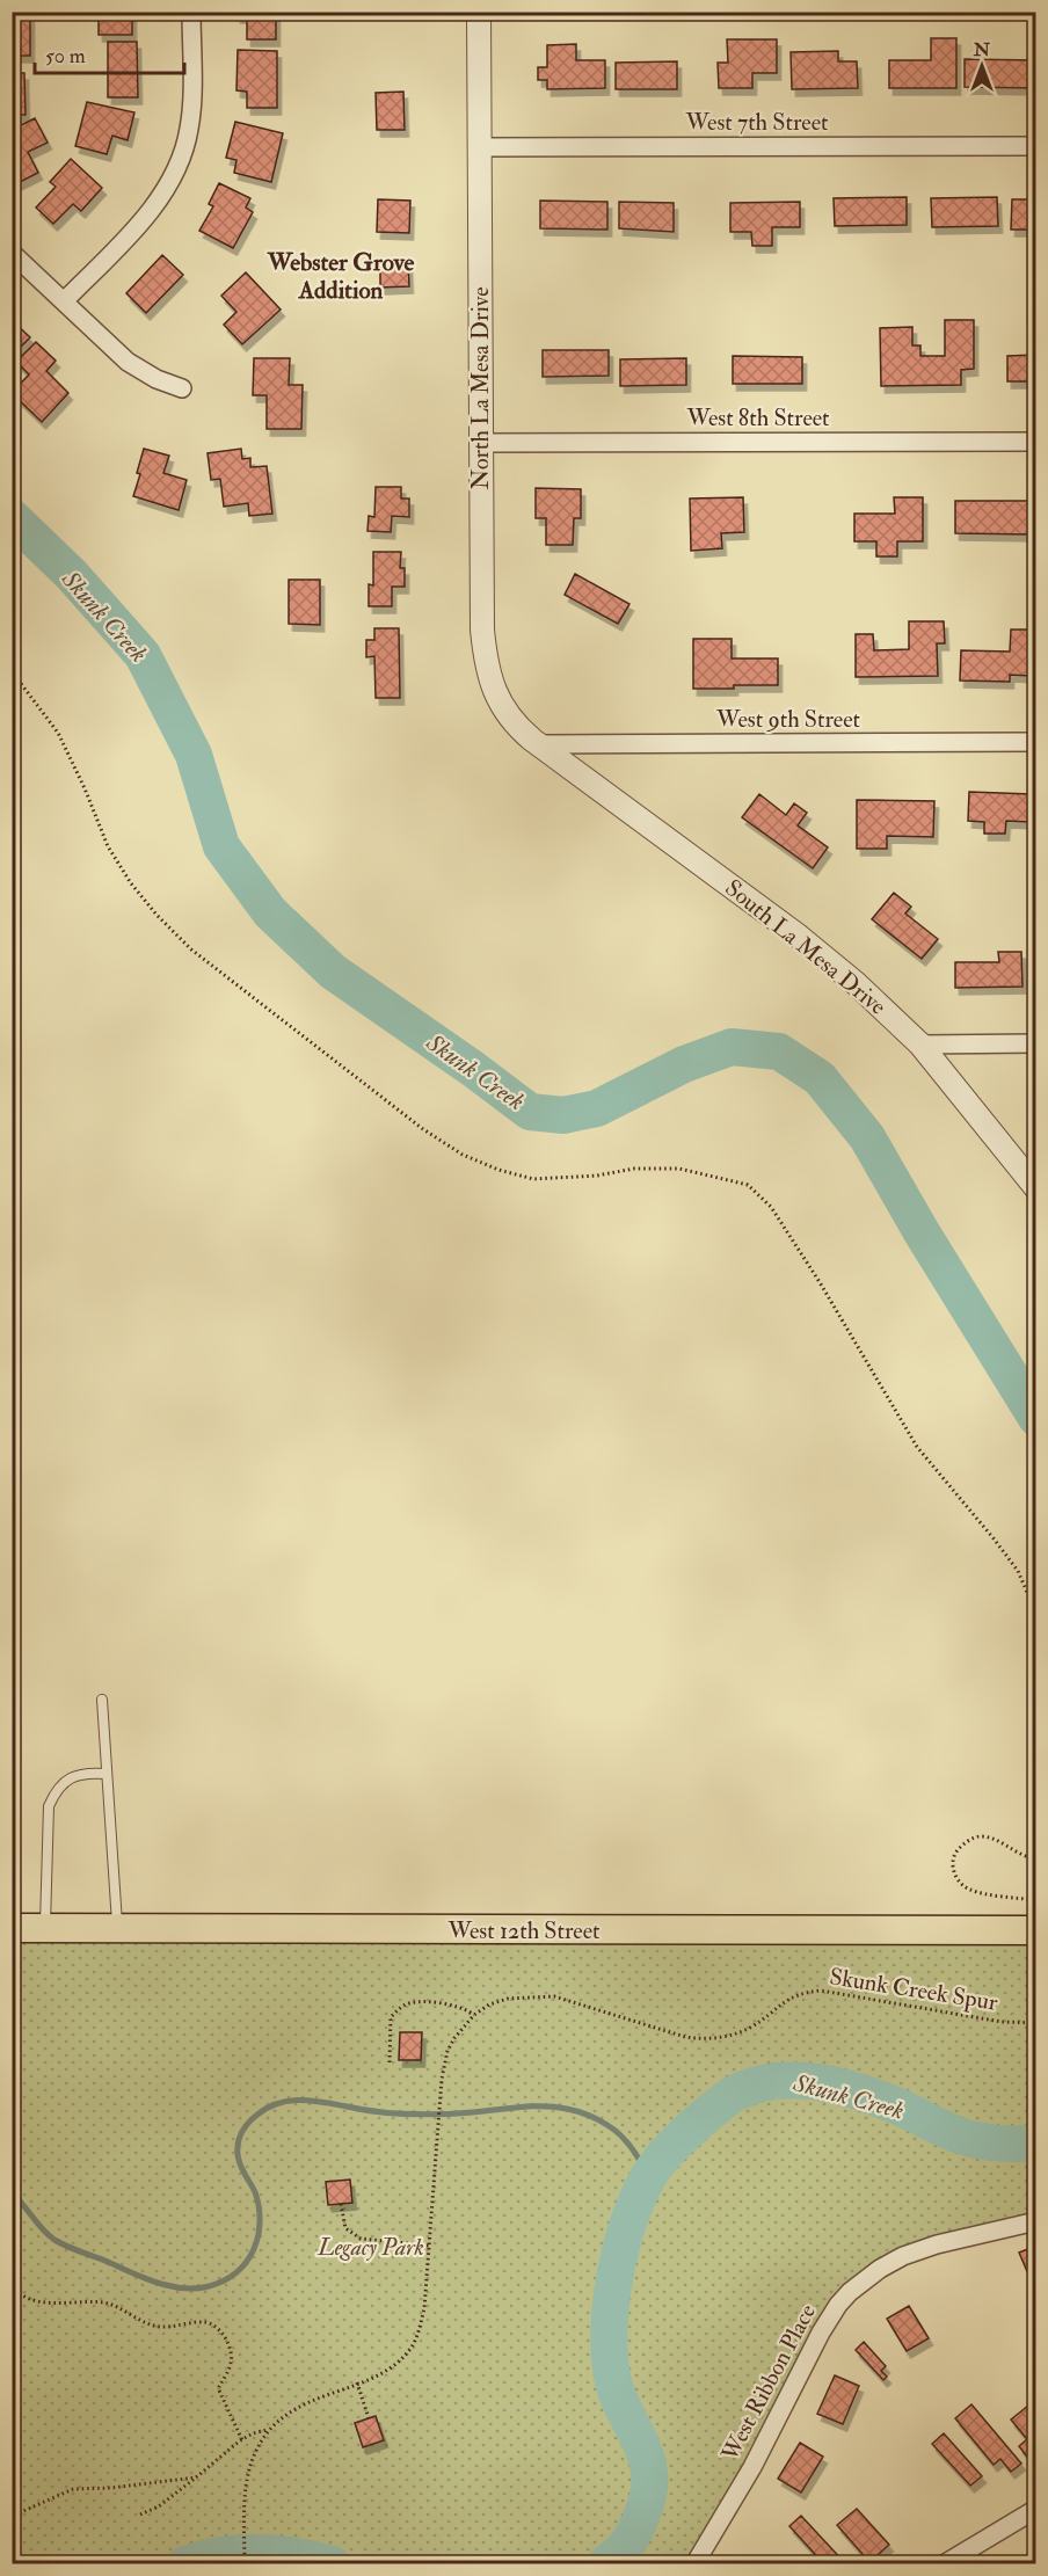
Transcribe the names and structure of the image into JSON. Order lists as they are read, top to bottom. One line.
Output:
{"streets":{"main road":["West 12th Street"],"street":["West 7th Street","North La Mesa Drive","West 8th Street","West 9th Street","South La Mesa Drive","West Ribbon Place"],"path":["Skunk Creek Spur"]},"crossings":[["West 7th Street","North La Mesa Drive"],["North La Mesa Drive","West 8th Street"],["North La Mesa Drive","West 9th Street"],["North La Mesa Drive","South La Mesa Drive"],["West 9th Street","South La Mesa Drive"]],"districts":["Webster Grove Addition"],"water":["Skunk Creek"],"parks":["Legacy Park"],"scale_bar":"50 m","north":"top"}
